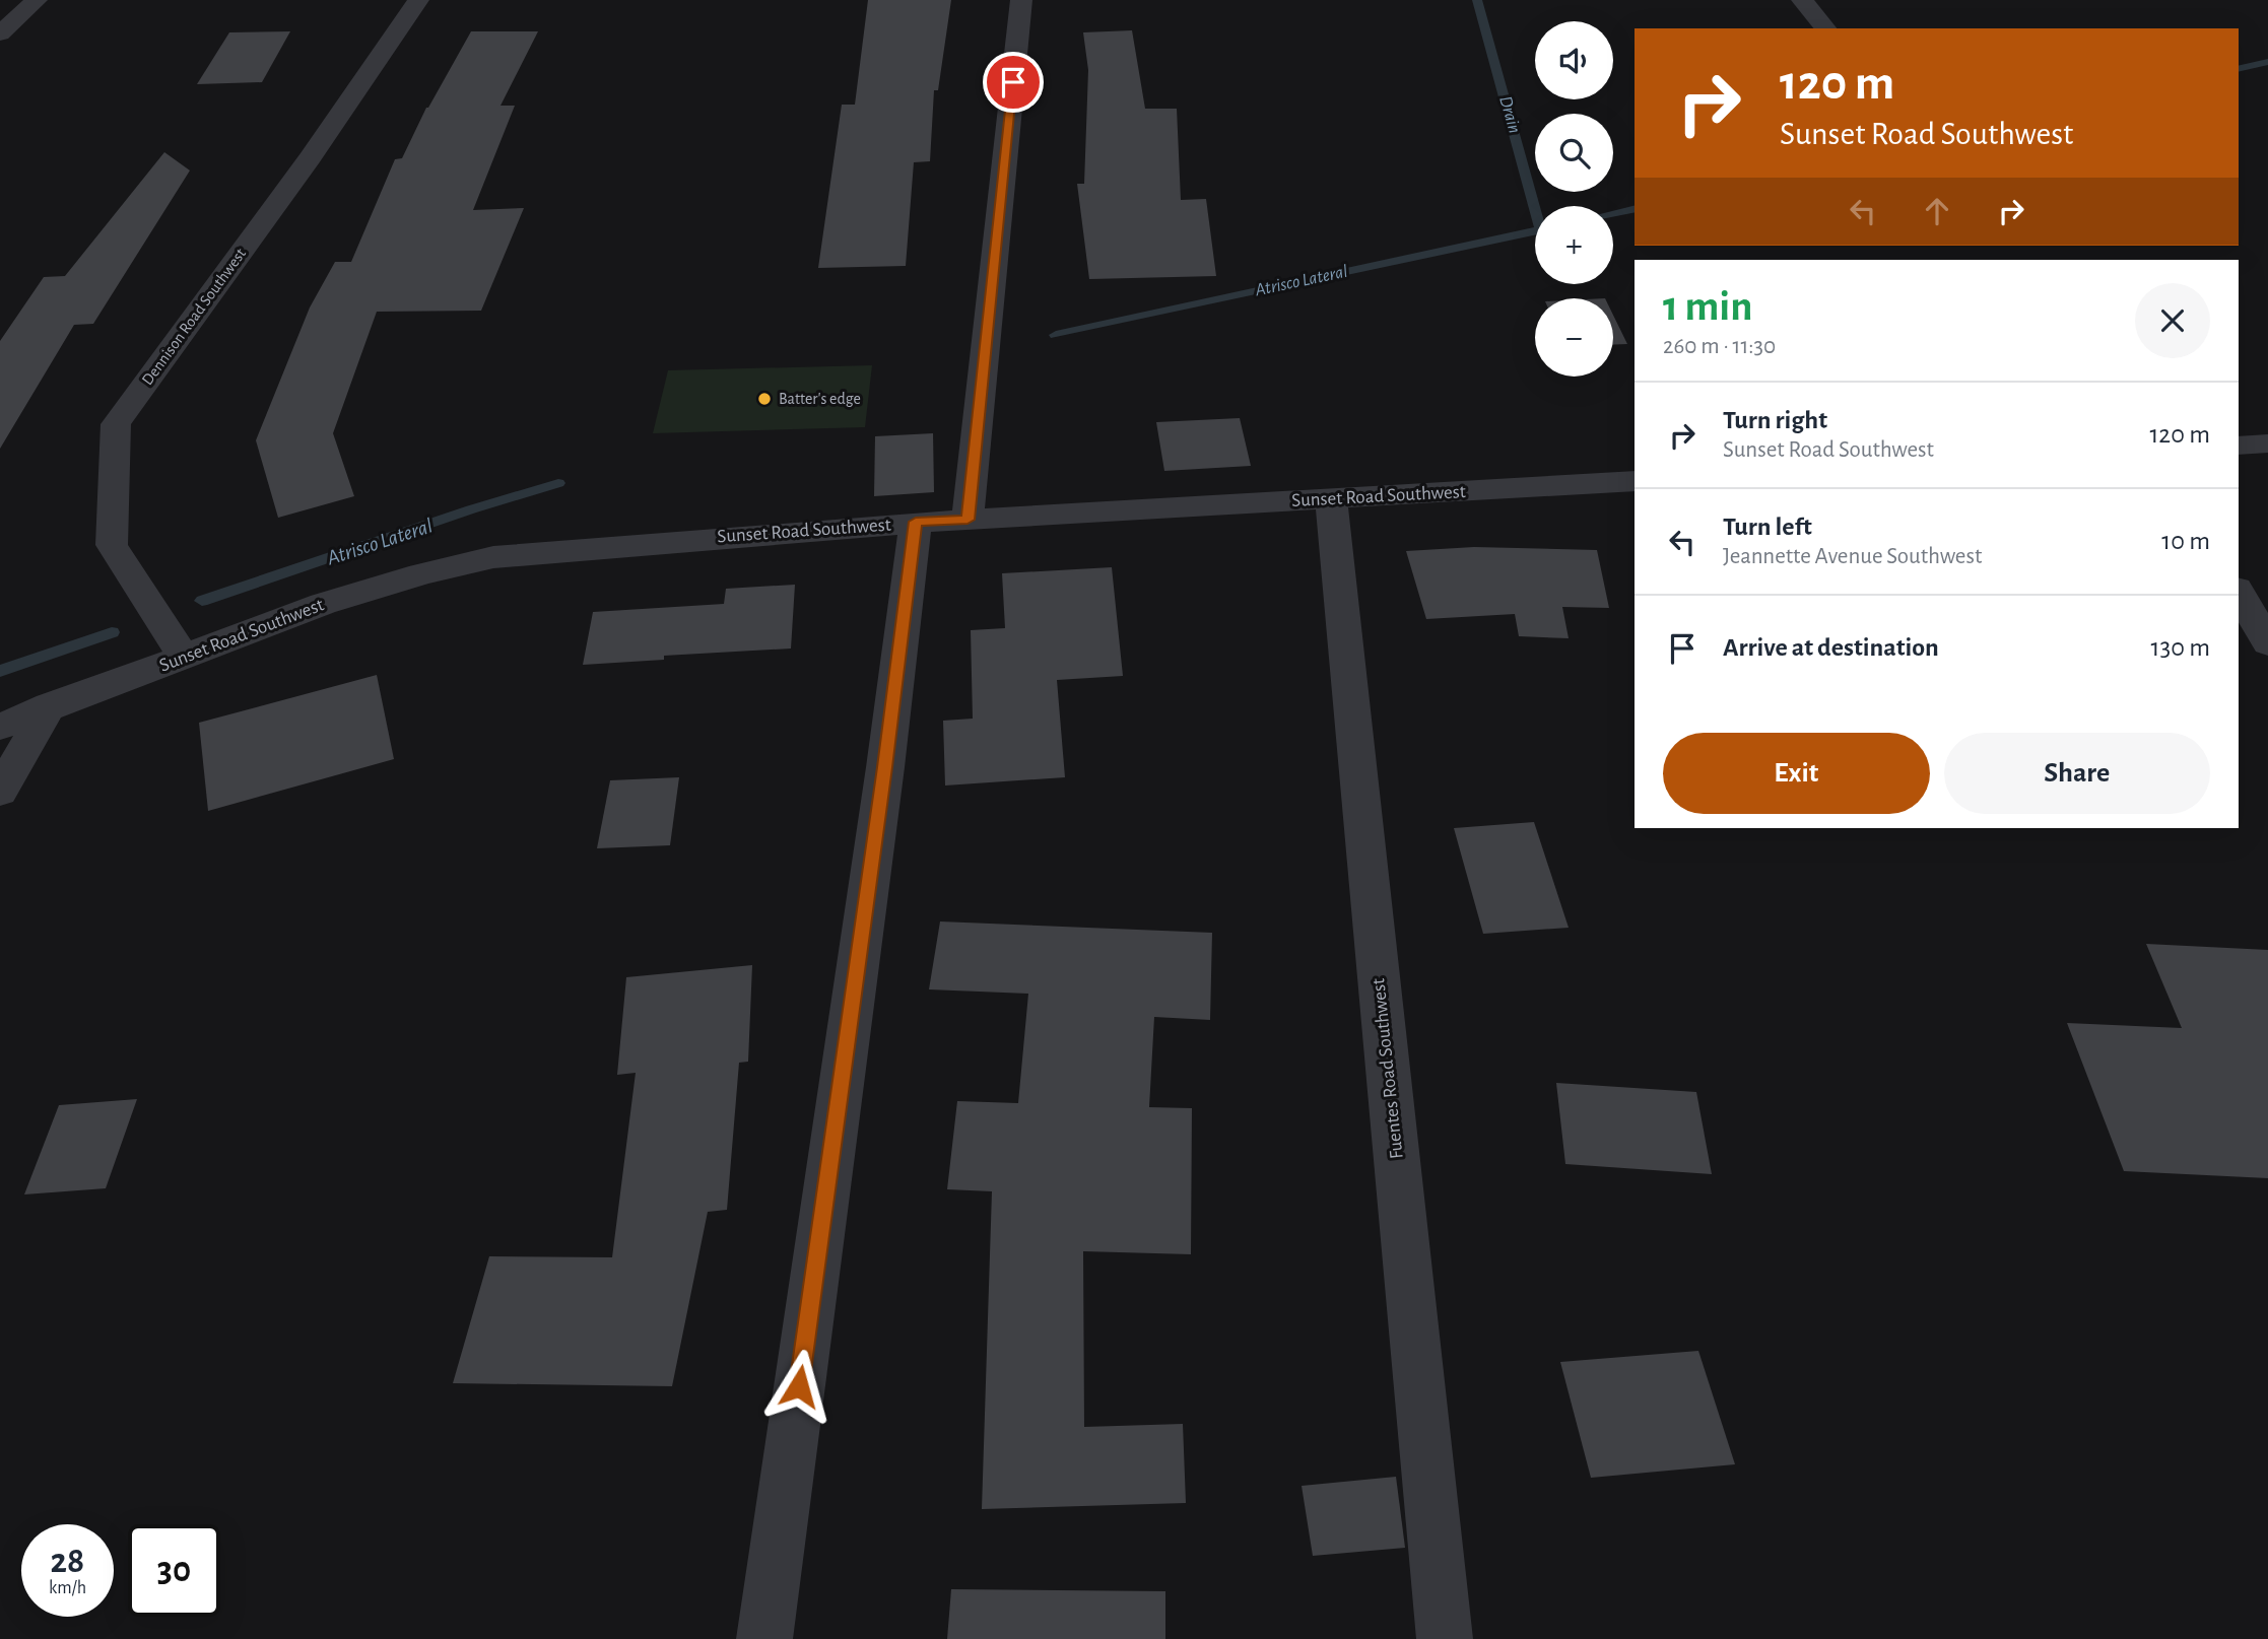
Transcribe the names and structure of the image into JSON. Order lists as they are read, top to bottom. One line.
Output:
{"streets":{"street":["Dennison Road Southwest","Sunset Road Southwest","Fuentes Road Southwest"]},"crossings":[["Dennison Road Southwest","Sunset Road Southwest"],["Sunset Road Southwest","Fuentes Road Southwest"]],"water":["Drain","Atrisco Lateral"],"places":["Batter's edge"],"page":{"map_buttons":["+","−"],"turn":["120 m","Sunset Road Southwest"],"heading":["1 min","260 m · 11:30"],"list":[{"name":"Turn right","note":"Sunset Road Southwest","value":"120 m"},{"name":"Turn left","note":"Jeannette Avenue Southwest","value":"10 m"},{"name":"Arrive at destination","value":"130 m"}],"buttons":["Exit","Share"],"speed":"28 km/h","limit":"30"}}
